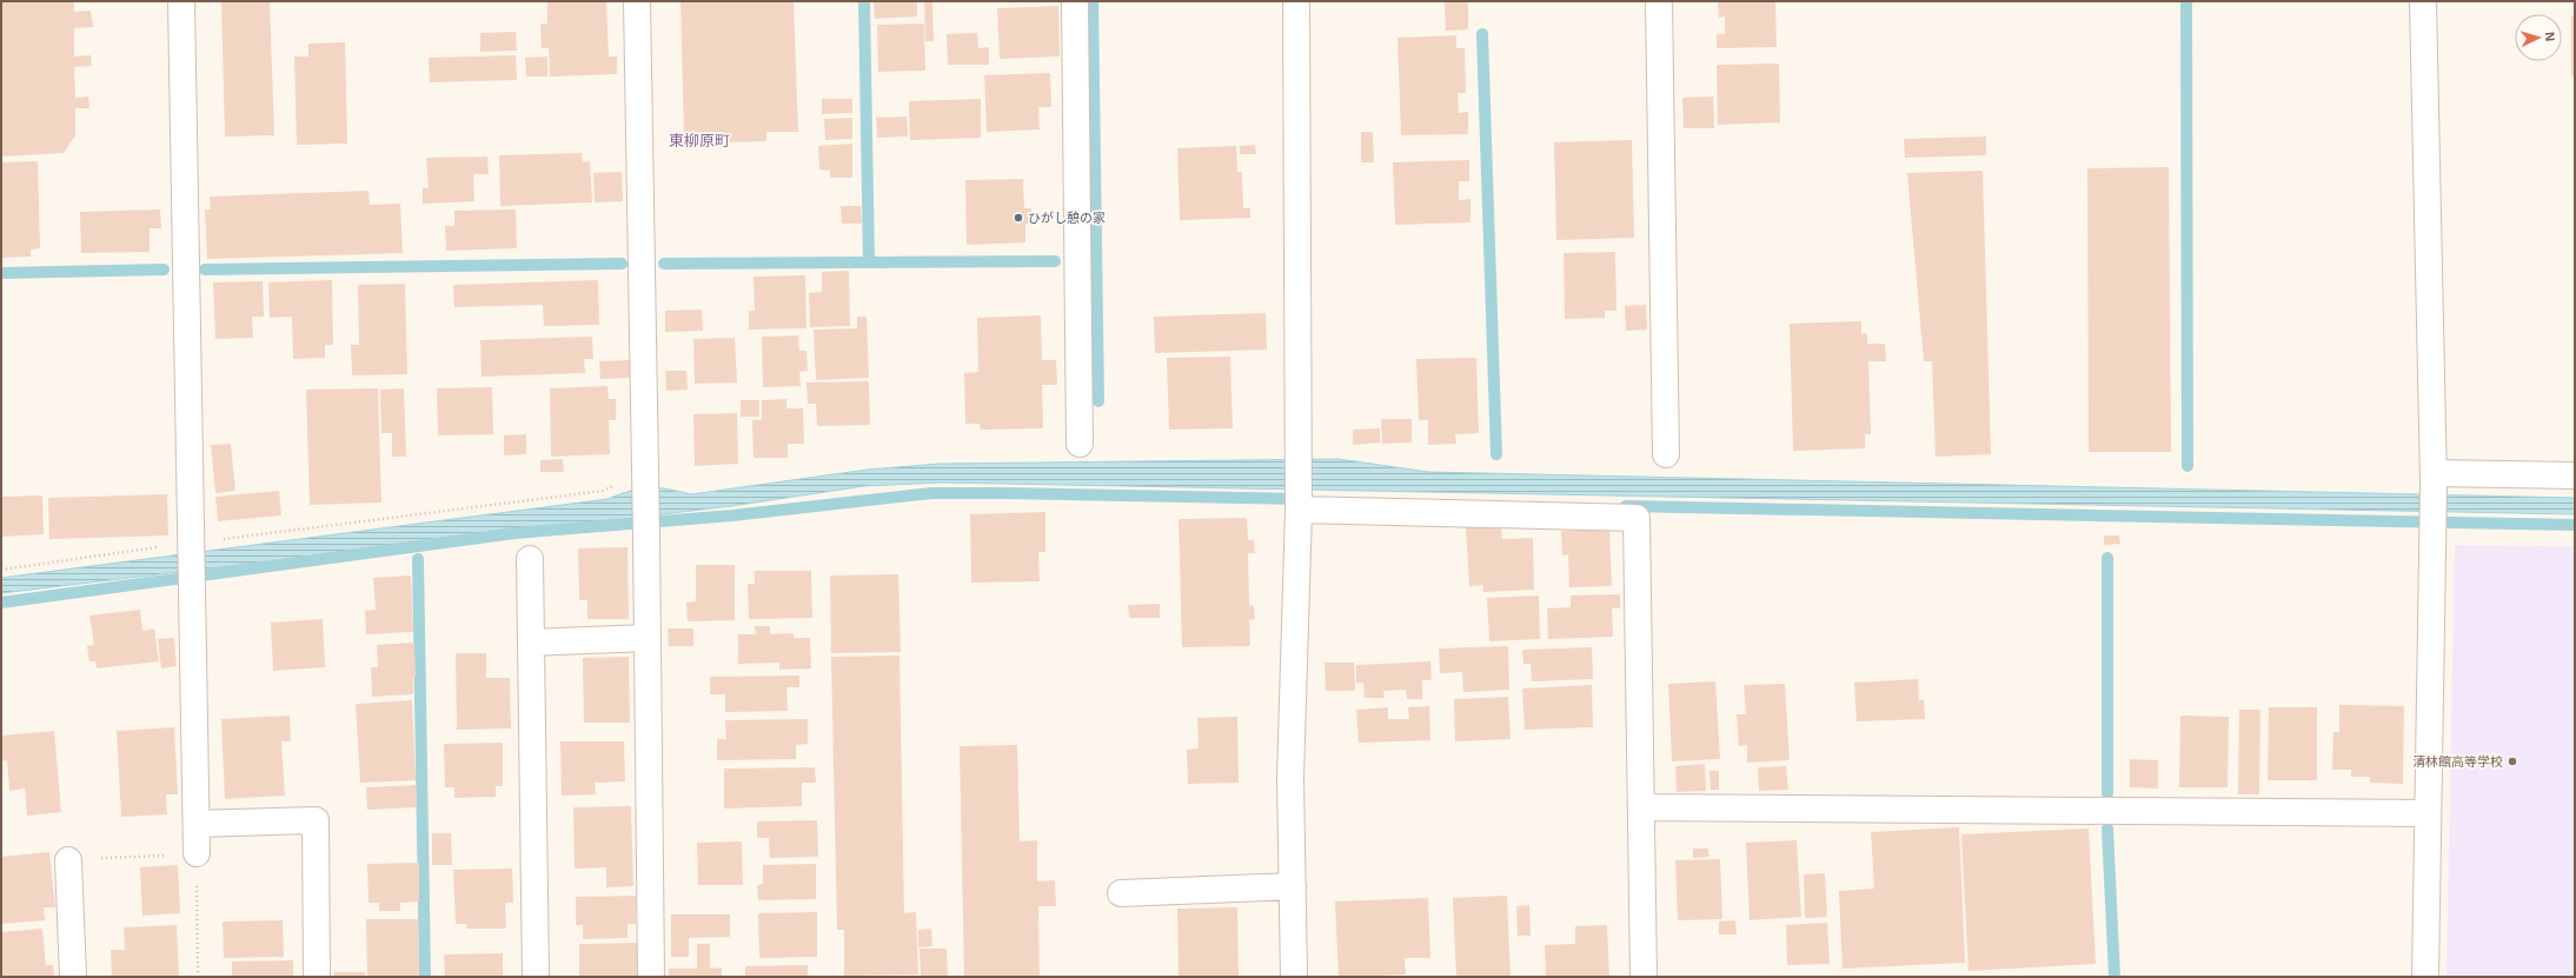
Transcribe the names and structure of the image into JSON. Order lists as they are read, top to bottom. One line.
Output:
{"districts":["東柳原町"],"places":["ひがし憩の家","清林館高等学校"],"north":"right"}
